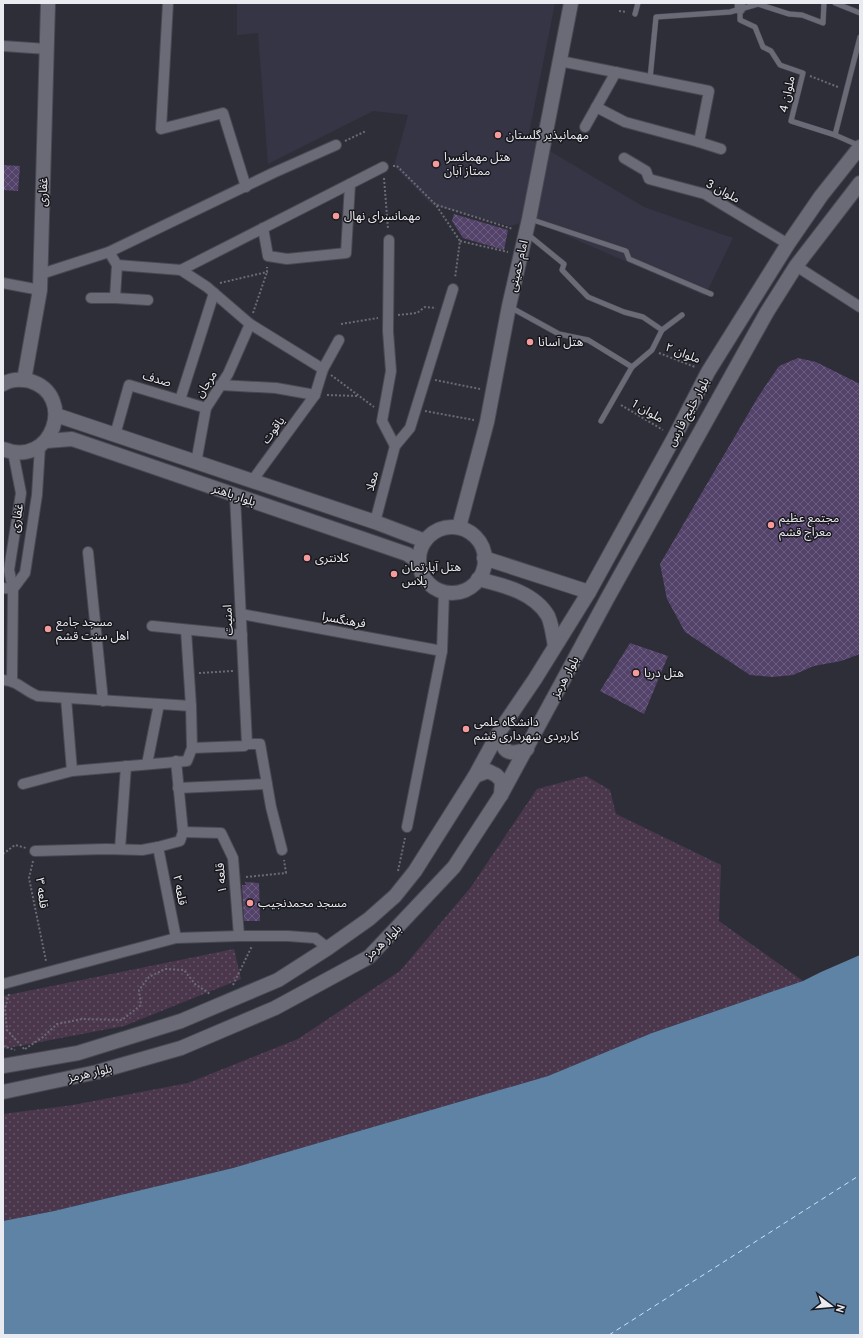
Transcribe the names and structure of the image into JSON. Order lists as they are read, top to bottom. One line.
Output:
{"streets":{"main road":["غفاری","امام خمینی","بلوار خلیج فارس","بلوار باهنر","بلوار هرمز"],"street":["ملوان 3","صدف","مرجان","یاقوت","معلا","امنیت","فرهنگسرا","قلعه ۱","قلعه ۲"],"lane":["ملوان 4"],"path":["ملوان ۲","ملوان 1","قلعه ۳"]},"crossings":[["ملوان 4","بلوار خلیج فارس"],["ملوان 3","بلوار خلیج فارس"],["غفاری","بلوار باهنر"],["امام خمینی","بلوار باهنر"],["ملوان ۲","بلوار خلیج فارس"],["صدف","مرجان"],["صدف","بلوار باهنر"],["مرجان","بلوار باهنر"],["ملوان 1","بلوار خلیج فارس"],["بلوار خلیج فارس","بلوار هرمز"],["یاقوت","بلوار باهنر"],["معلا","بلوار باهنر"],["بلوار باهنر","امنیت"],["امنیت","فرهنگسرا"]],"places":["مهمانپذیر گلستان","هتل مهمانسرا ممتاز آبان","مهمانسرای نهال","هتل آسانا","مجتمع عظیم معراج قشم","کلانتری","هتل آپارتمان پلاس","مسجد جامع اهل سنت قشم","هتل دریا","دانشگاه علمی کاربردی شهرداری قشم","مسجد محمدنجیب"],"north":"right"}
